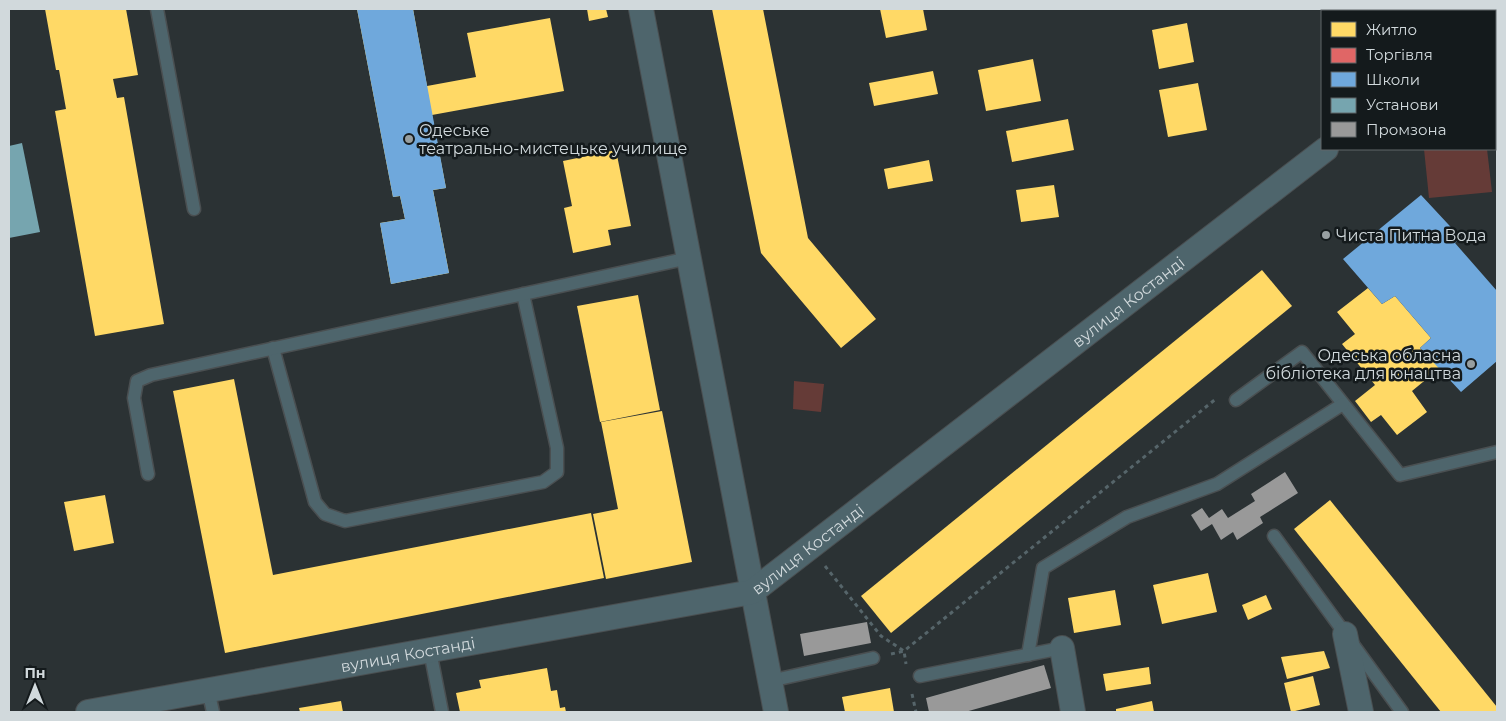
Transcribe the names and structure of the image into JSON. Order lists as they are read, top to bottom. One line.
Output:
{"streets":{"street":["вулиця Костанді"]},"places":["Одеське театрально-мистецьке училище","Чиста Питна Вода","Одеська обласна бібліотека для юнацтва"],"legend":["Житло","Торгівля","Школи","Установи","Промзона"],"north":"top"}
